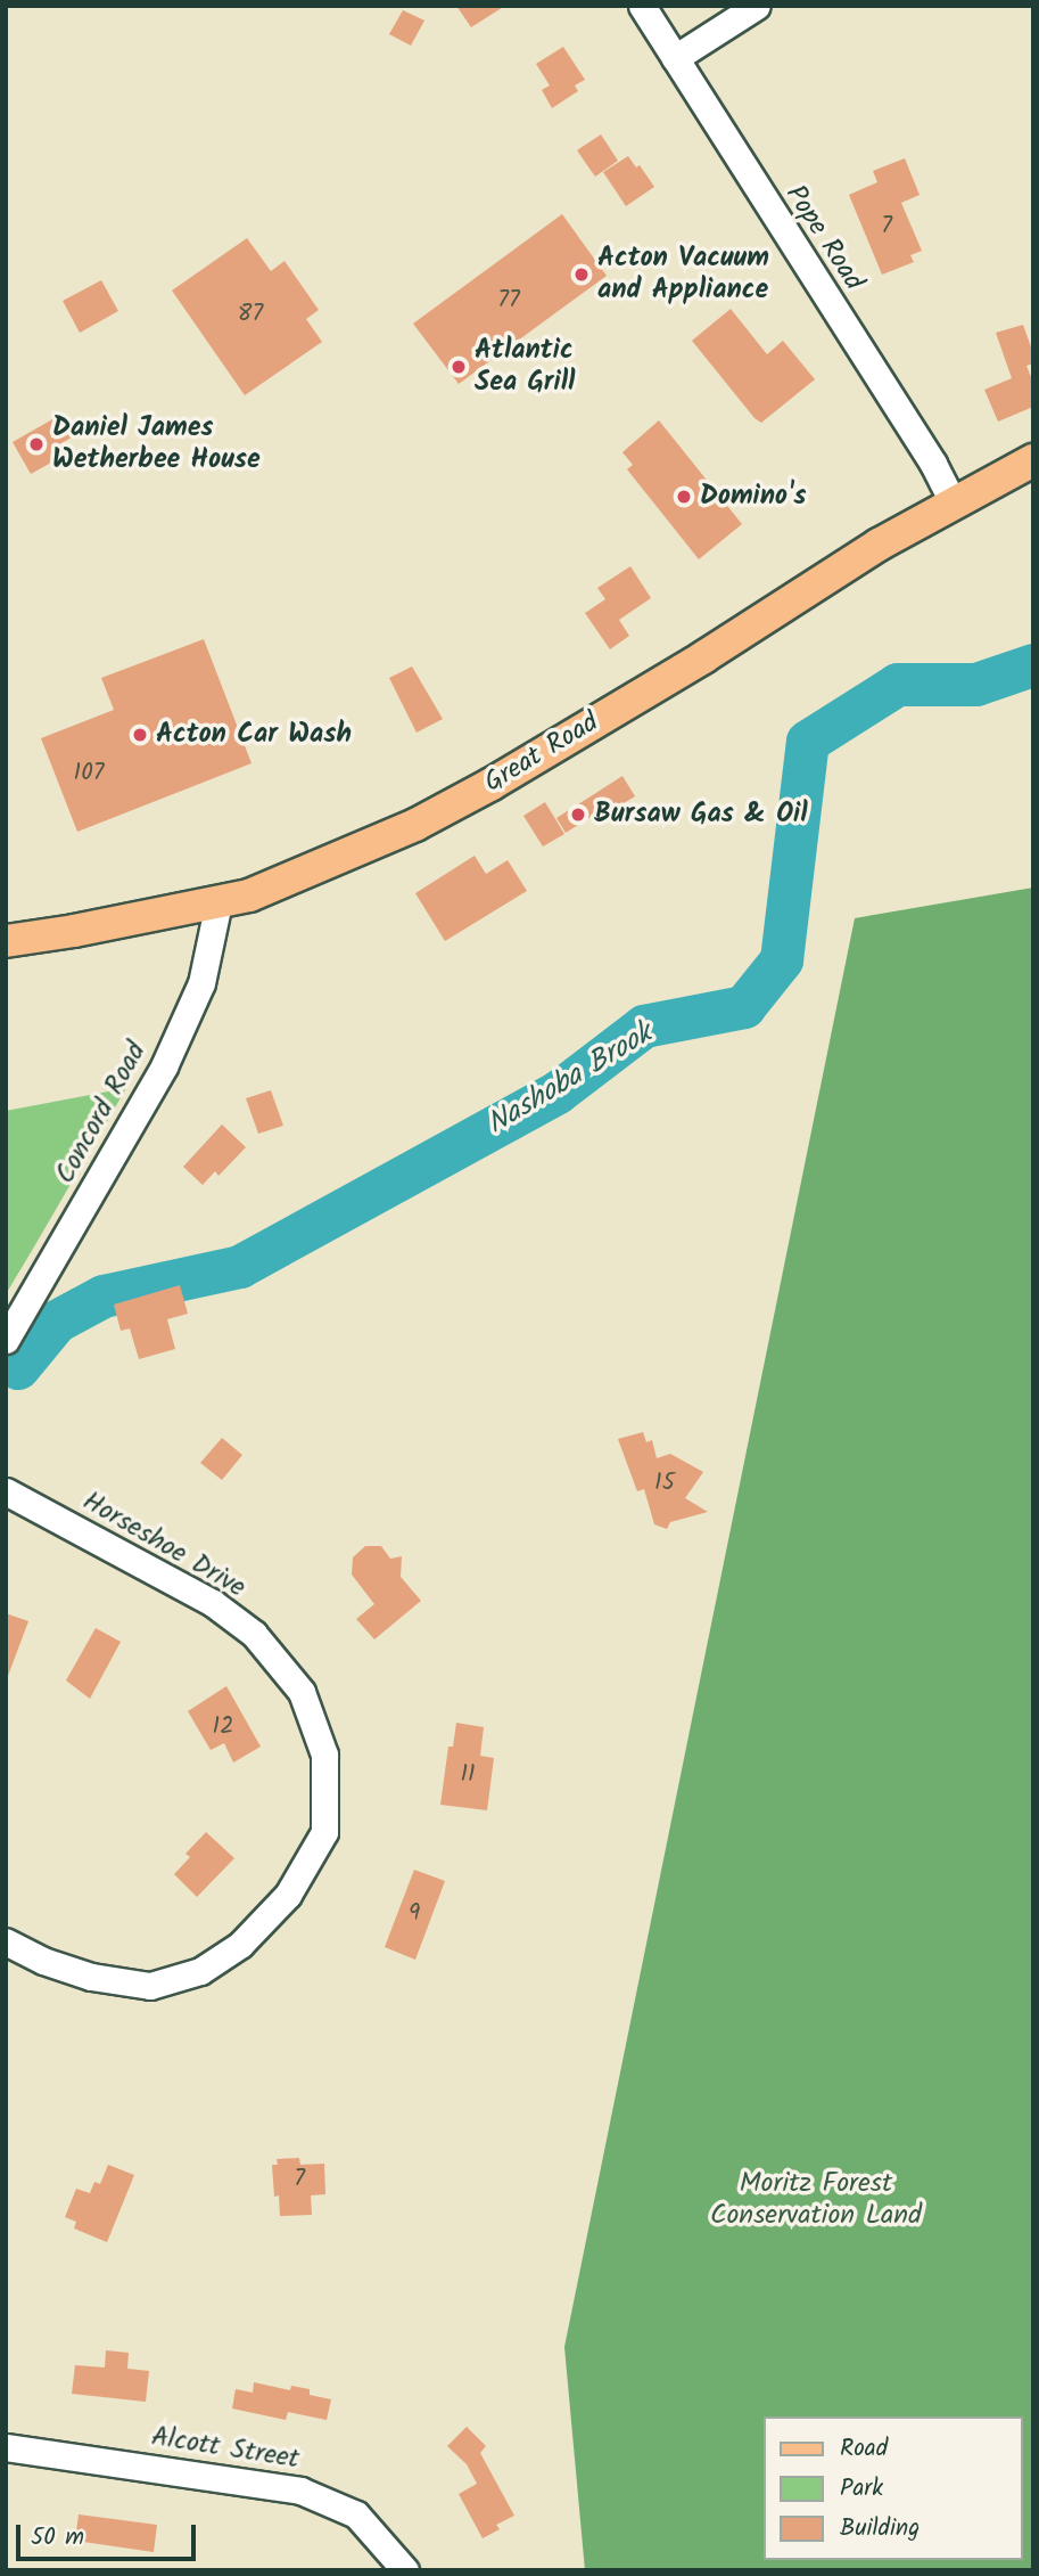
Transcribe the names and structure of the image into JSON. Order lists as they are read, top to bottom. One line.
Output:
{"streets":{"main road":["Great Road"],"street":["Pope Road","Concord Road","Horseshoe Drive","Alcott Street"]},"crossings":[["Pope Road","Great Road"],["Great Road","Concord Road"]],"water":["Nashoba Brook"],"parks":["Moritz Forest Conservation Land"],"places":["Acton Vacuum and Appliance","Atlantic Sea Grill","Daniel James Wetherbee House","Domino's","Acton Car Wash","Bursaw Gas & Oil"],"house_numbers":["7","77","87","107","15","12","11","9","7"],"legend":["Road","Park","Building"],"scale_bar":"50 m"}
